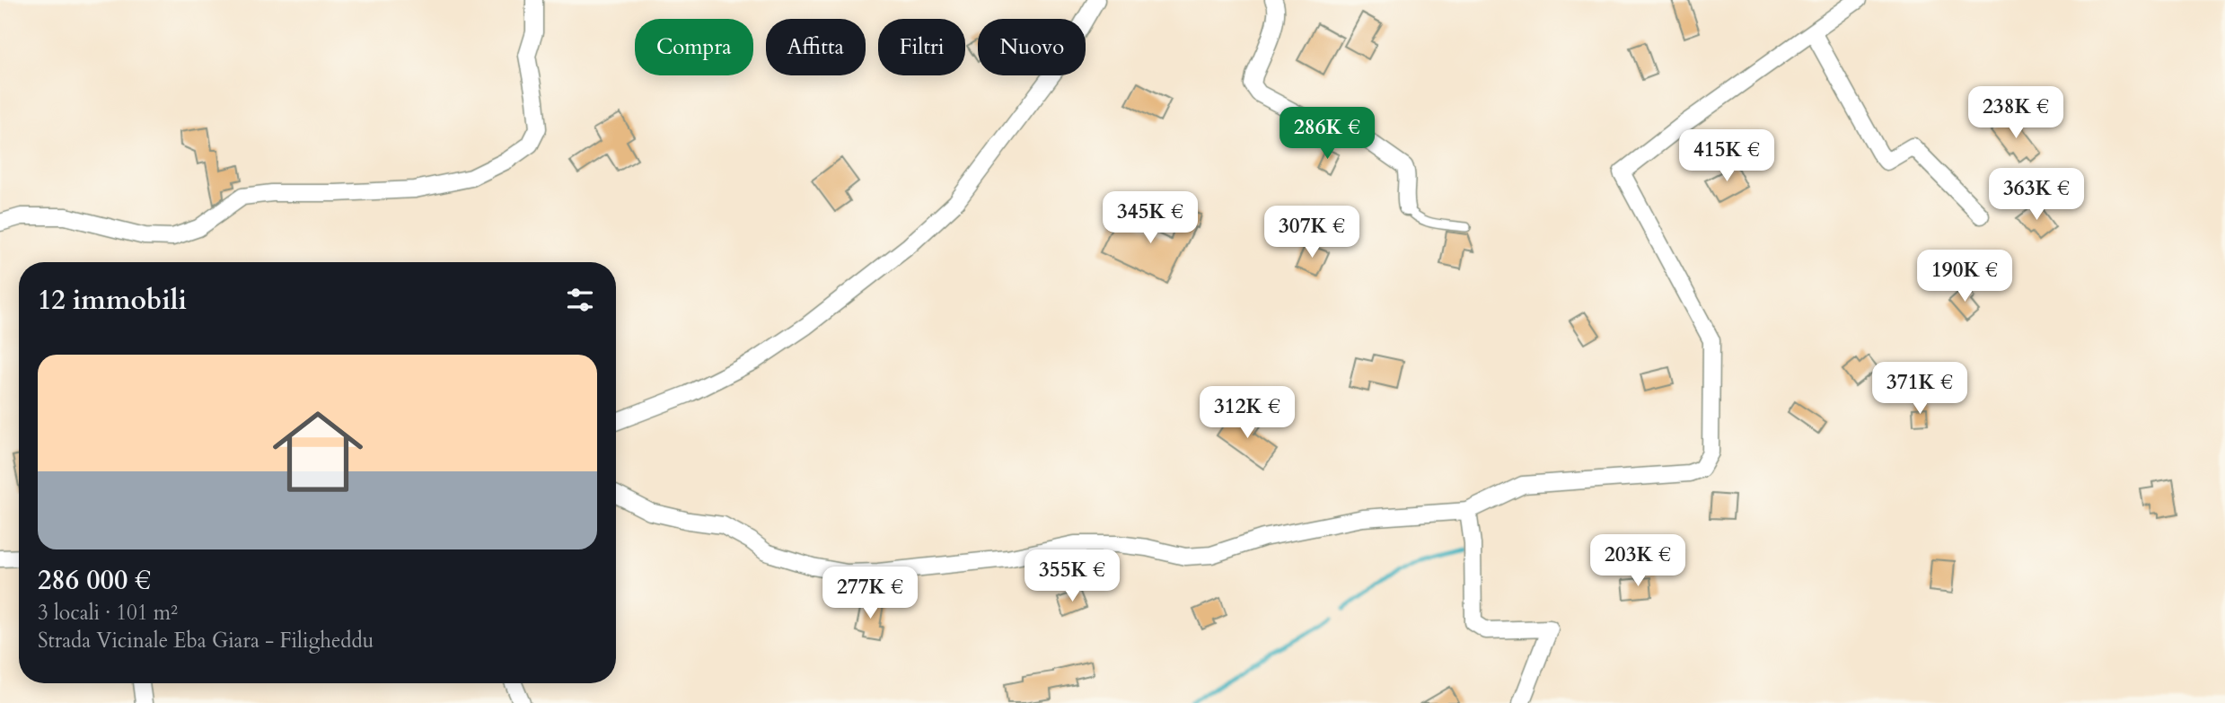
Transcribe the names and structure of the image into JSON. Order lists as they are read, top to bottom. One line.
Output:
{"page":{"chip":["Compra","Affitta","Filtri","Nuovo"],"price":["238K €","286K €","415K €","363K €","345K €","307K €","190K €","371K €","312K €","203K €","355K €","277K €"],"heading":"12 immobili","list":[{"name":"286 000 €","note":"3 locali · 101 m² · Strada Vicinale Eba Giara - Filigheddu"}]}}
